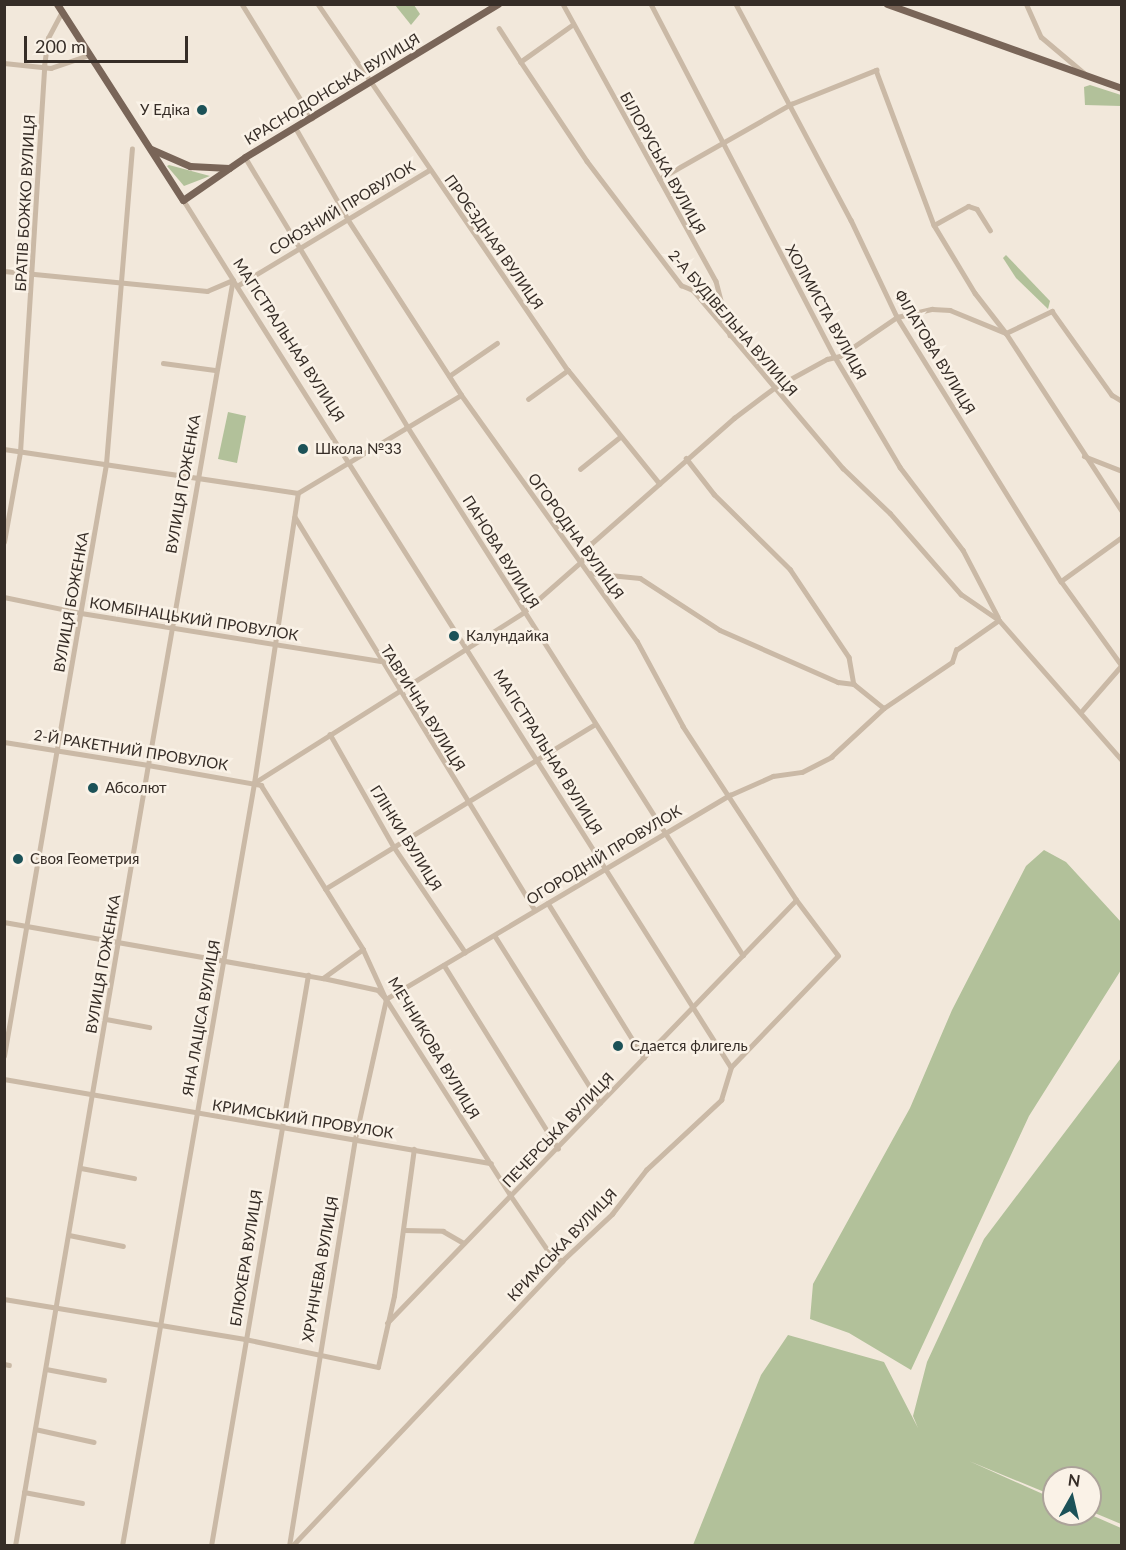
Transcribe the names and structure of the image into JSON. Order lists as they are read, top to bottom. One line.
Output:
{"streets":{"main road":["КРАСНОДОНСЬКА ВУЛИЦЯ","МАГІСТРАЛЬНАЯ ВУЛИЦЯ"],"street":["БІЛОРУСЬКА ВУЛИЦЯ","БРАТІВ БОЖКО ВУЛИЦЯ","СОЮЗНИЙ ПРОВУЛОК","ПРОЄЗДНАЯ ВУЛИЦЯ","ХОЛМИСТА ВУЛИЦЯ","2-А БУДІВЕЛЬНА ВУЛИЦЯ","ФІЛАТОВА ВУЛИЦЯ","ВУЛИЦЯ ГОЖЕНКА","ОГОРОДНА ВУЛИЦЯ","ПАНОВА ВУЛИЦЯ","ВУЛИЦЯ БОЖЕНКА","КОМБІНАЦЬКИЙ ПРОВУЛОК","ТАВРИЧНА ВУЛИЦЯ","2-Й РАКЕТНИЙ ПРОВУЛОК","ГЛІНКИ ВУЛИЦЯ","ОГОРОДНІЙ ПРОВУЛОК","ЯНА ЛАЦІСА ВУЛИЦЯ","МЕЧНИКОВА ВУЛИЦЯ","КРИМСЬКИЙ ПРОВУЛОК","ПЕЧЕРСЬКА ВУЛИЦЯ","КРИМСЬКА ВУЛИЦЯ","БЛЮХЕРА ВУЛИЦЯ","ХРУНІЧЕВА ВУЛИЦЯ"]},"crossings":[["КРАСНОДОНСЬКА ВУЛИЦЯ","ПРОЄЗДНАЯ ВУЛИЦЯ"],["КРАСНОДОНСЬКА ВУЛИЦЯ","МАГІСТРАЛЬНАЯ ВУЛИЦЯ"],["КРАСНОДОНСЬКА ВУЛИЦЯ","ОГОРОДНА ВУЛИЦЯ"],["КРАСНОДОНСЬКА ВУЛИЦЯ","ПАНОВА ВУЛИЦЯ"],["БІЛОРУСЬКА ВУЛИЦЯ","2-А БУДІВЕЛЬНА ВУЛИЦЯ"],["СОЮЗНИЙ ПРОВУЛОК","ПРОЄЗДНАЯ ВУЛИЦЯ"],["СОЮЗНИЙ ПРОВУЛОК","МАГІСТРАЛЬНАЯ ВУЛИЦЯ"],["СОЮЗНИЙ ПРОВУЛОК","ОГОРОДНА ВУЛИЦЯ"],["СОЮЗНИЙ ПРОВУЛОК","ПАНОВА ВУЛИЦЯ"],["ХОЛМИСТА ВУЛИЦЯ","2-А БУДІВЕЛЬНА ВУЛИЦЯ"],["ХОЛМИСТА ВУЛИЦЯ","ОГОРОДНІЙ ПРОВУЛОК"],["2-А БУДІВЕЛЬНА ВУЛИЦЯ","ОГОРОДНІЙ ПРОВУЛОК"],["МАГІСТРАЛЬНАЯ ВУЛИЦЯ","ВУЛИЦЯ ГОЖЕНКА"],["МАГІСТРАЛЬНАЯ ВУЛИЦЯ","ОГОРОДНІЙ ПРОВУЛОК"],["МАГІСТРАЛЬНАЯ ВУЛИЦЯ","ПЕЧЕРСЬКА ВУЛИЦЯ"],["МАГІСТРАЛЬНАЯ ВУЛИЦЯ","КРИМСЬКА ВУЛИЦЯ"],["ВУЛИЦЯ ГОЖЕНКА","КОМБІНАЦЬКИЙ ПРОВУЛОК"],["ВУЛИЦЯ ГОЖЕНКА","2-Й РАКЕТНИЙ ПРОВУЛОК"],["ВУЛИЦЯ ГОЖЕНКА","КРИМСЬКИЙ ПРОВУЛОК"],["ОГОРОДНА ВУЛИЦЯ","ОГОРОДНІЙ ПРОВУЛОК"],["ОГОРОДНА ВУЛИЦЯ","ПЕЧЕРСЬКА ВУЛИЦЯ"],["ОГОРОДНА ВУЛИЦЯ","КРИМСЬКА ВУЛИЦЯ"],["ПАНОВА ВУЛИЦЯ","ОГОРОДНІЙ ПРОВУЛОК"],["ПАНОВА ВУЛИЦЯ","ПЕЧЕРСЬКА ВУЛИЦЯ"],["ВУЛИЦЯ БОЖЕНКА","КОМБІНАЦЬКИЙ ПРОВУЛОК"],["ВУЛИЦЯ БОЖЕНКА","2-Й РАКЕТНИЙ ПРОВУЛОК"],["КОМБІНАЦЬКИЙ ПРОВУЛОК","ТАВРИЧНА ВУЛИЦЯ"],["КОМБІНАЦЬКИЙ ПРОВУЛОК","ЯНА ЛАЦІСА ВУЛИЦЯ"],["ТАВРИЧНА ВУЛИЦЯ","ОГОРОДНІЙ ПРОВУЛОК"],["ТАВРИЧНА ВУЛИЦЯ","ЯНА ЛАЦІСА ВУЛИЦЯ"],["2-Й РАКЕТНИЙ ПРОВУЛОК","ЯНА ЛАЦІСА ВУЛИЦЯ"],["2-Й РАКЕТНИЙ ПРОВУЛОК","МЕЧНИКОВА ВУЛИЦЯ"],["ГЛІНКИ ВУЛИЦЯ","ОГОРОДНІЙ ПРОВУЛОК"],["ОГОРОДНІЙ ПРОВУЛОК","МЕЧНИКОВА ВУЛИЦЯ"],["ОГОРОДНІЙ ПРОВУЛОК","ХРУНІЧЕВА ВУЛИЦЯ"],["ЯНА ЛАЦІСА ВУЛИЦЯ","МЕЧНИКОВА ВУЛИЦЯ"],["ЯНА ЛАЦІСА ВУЛИЦЯ","КРИМСЬКИЙ ПРОВУЛОК"],["МЕЧНИКОВА ВУЛИЦЯ","КРИМСЬКИЙ ПРОВУЛОК"],["МЕЧНИКОВА ВУЛИЦЯ","ПЕЧЕРСЬКА ВУЛИЦЯ"],["МЕЧНИКОВА ВУЛИЦЯ","КРИМСЬКА ВУЛИЦЯ"],["МЕЧНИКОВА ВУЛИЦЯ","ХРУНІЧЕВА ВУЛИЦЯ"],["КРИМСЬКИЙ ПРОВУЛОК","БЛЮХЕРА ВУЛИЦЯ"],["КРИМСЬКИЙ ПРОВУЛОК","ХРУНІЧЕВА ВУЛИЦЯ"],["КРИМСЬКА ВУЛИЦЯ","ХРУНІЧЕВА ВУЛИЦЯ"]],"places":["У Едіка","Школа №33","Калундайка","Абсолют","Своя Геометрия","Сдается флигель"],"scale_bar":"200 m","north":"top"}
